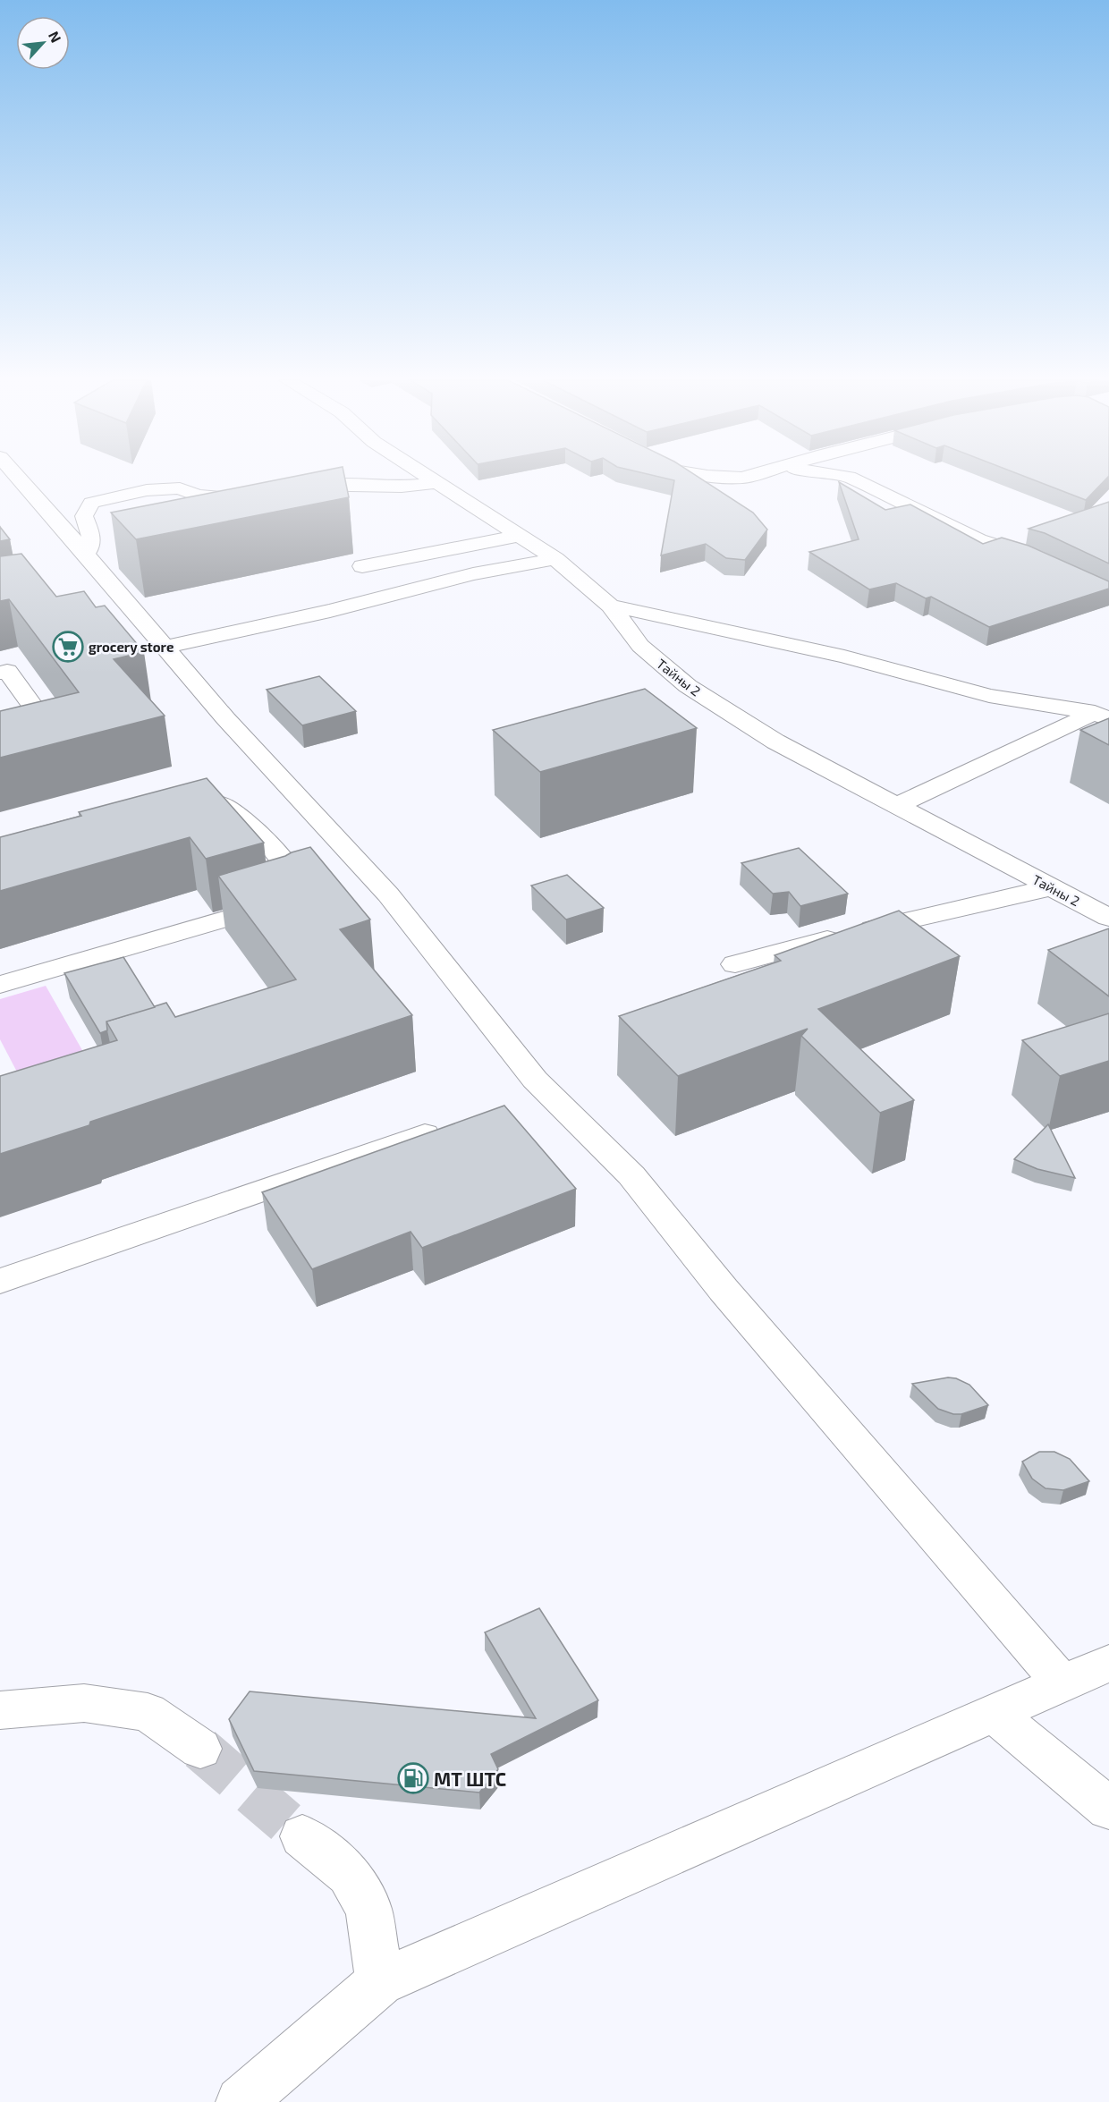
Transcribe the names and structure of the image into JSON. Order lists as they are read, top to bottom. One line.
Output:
{"streets":{"street":["Тайны 2"]},"places":{"supermarket":["grocery store"],"fuel station":["MT ШТС"]},"north":"top right"}
